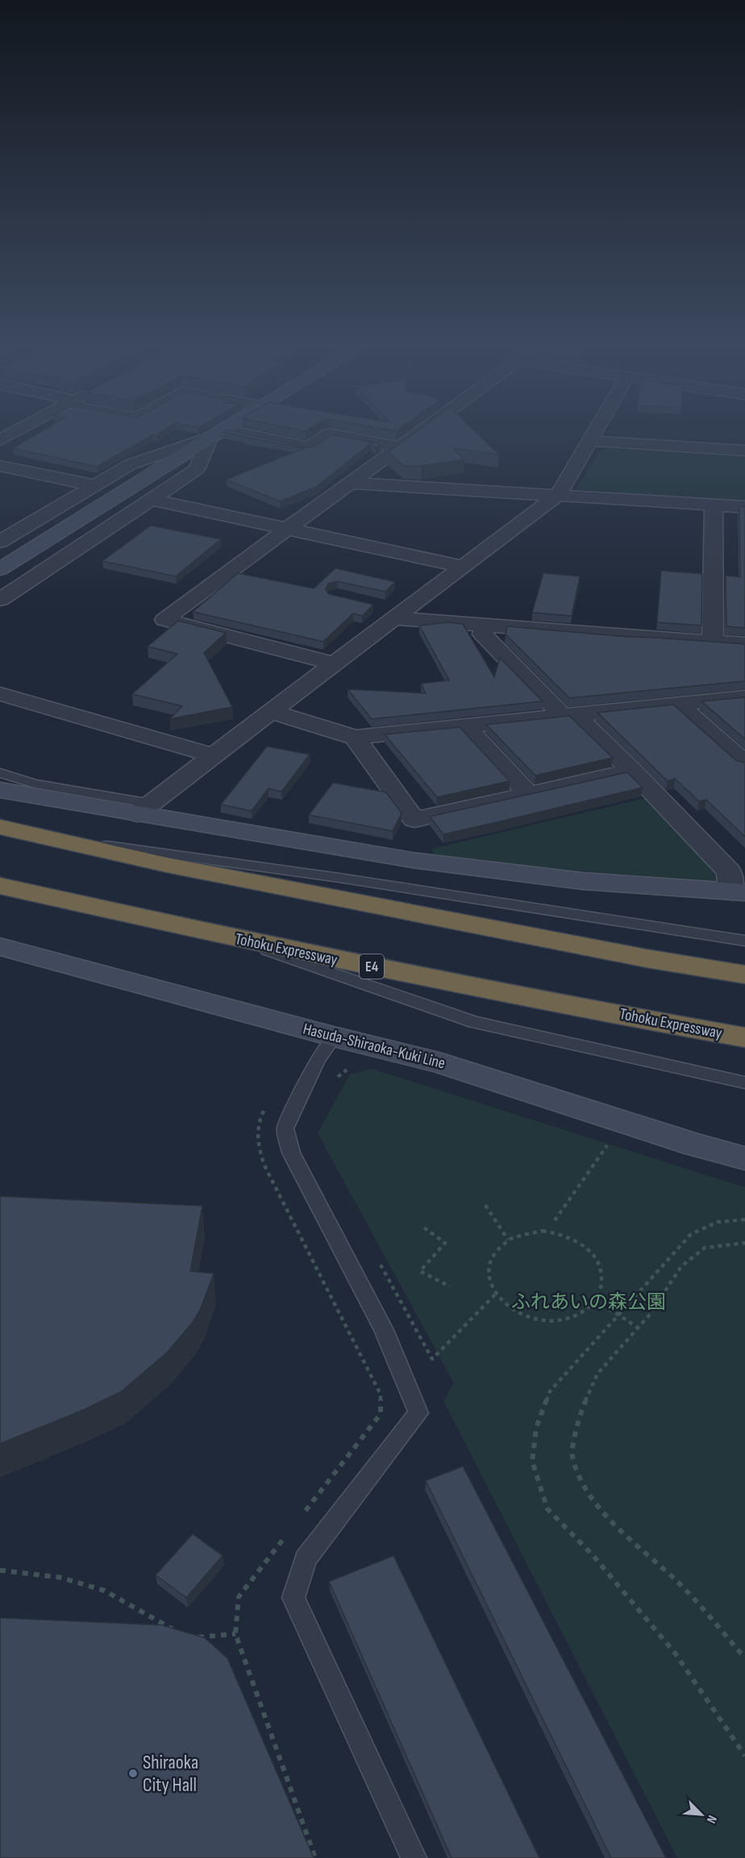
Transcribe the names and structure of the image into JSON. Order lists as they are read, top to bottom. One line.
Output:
{"streets":{"highway":["Tohoku Expressway","E4"],"street":["Hasuda-Shiraoka-Kuki Line"]},"parks":["ふれあいの森公園"],"places":["Shiraoka City Hall"],"north":"bottom right"}
